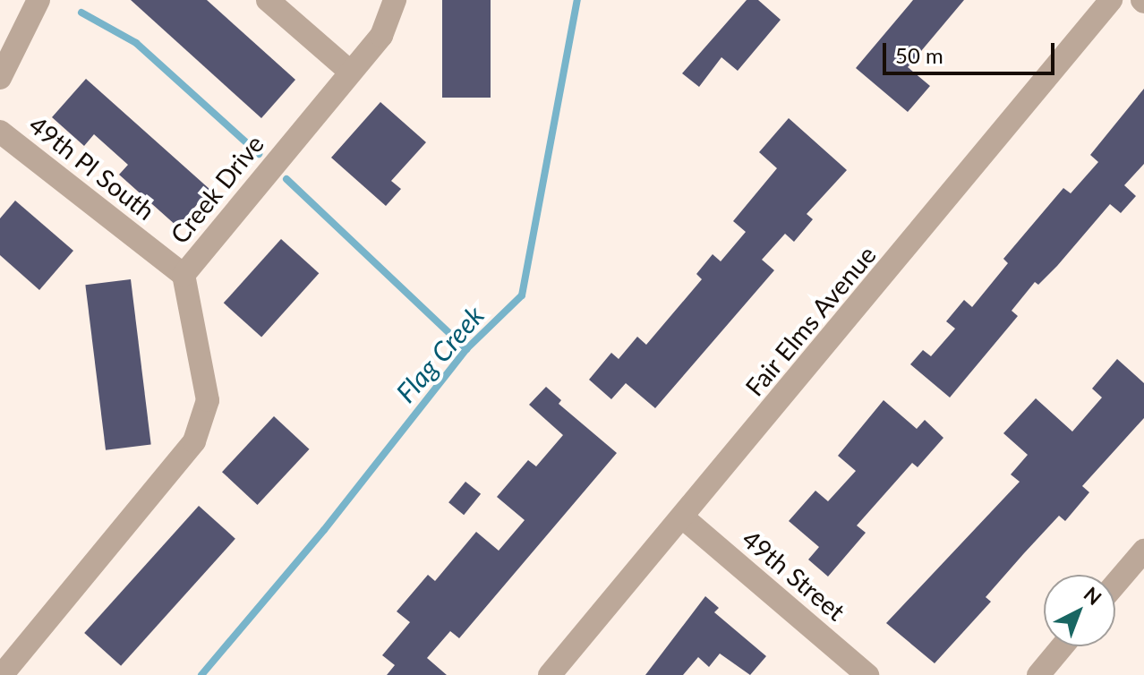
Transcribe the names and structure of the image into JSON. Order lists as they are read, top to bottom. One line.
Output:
{"streets":{"street":["49th Pl South","Creek Drive","Fair Elms Avenue","49th Street"]},"crossings":[["49th Pl South","Creek Drive"],["Fair Elms Avenue","49th Street"]],"water":["Flag Creek"],"scale_bar":"50 m","north":"top right"}
